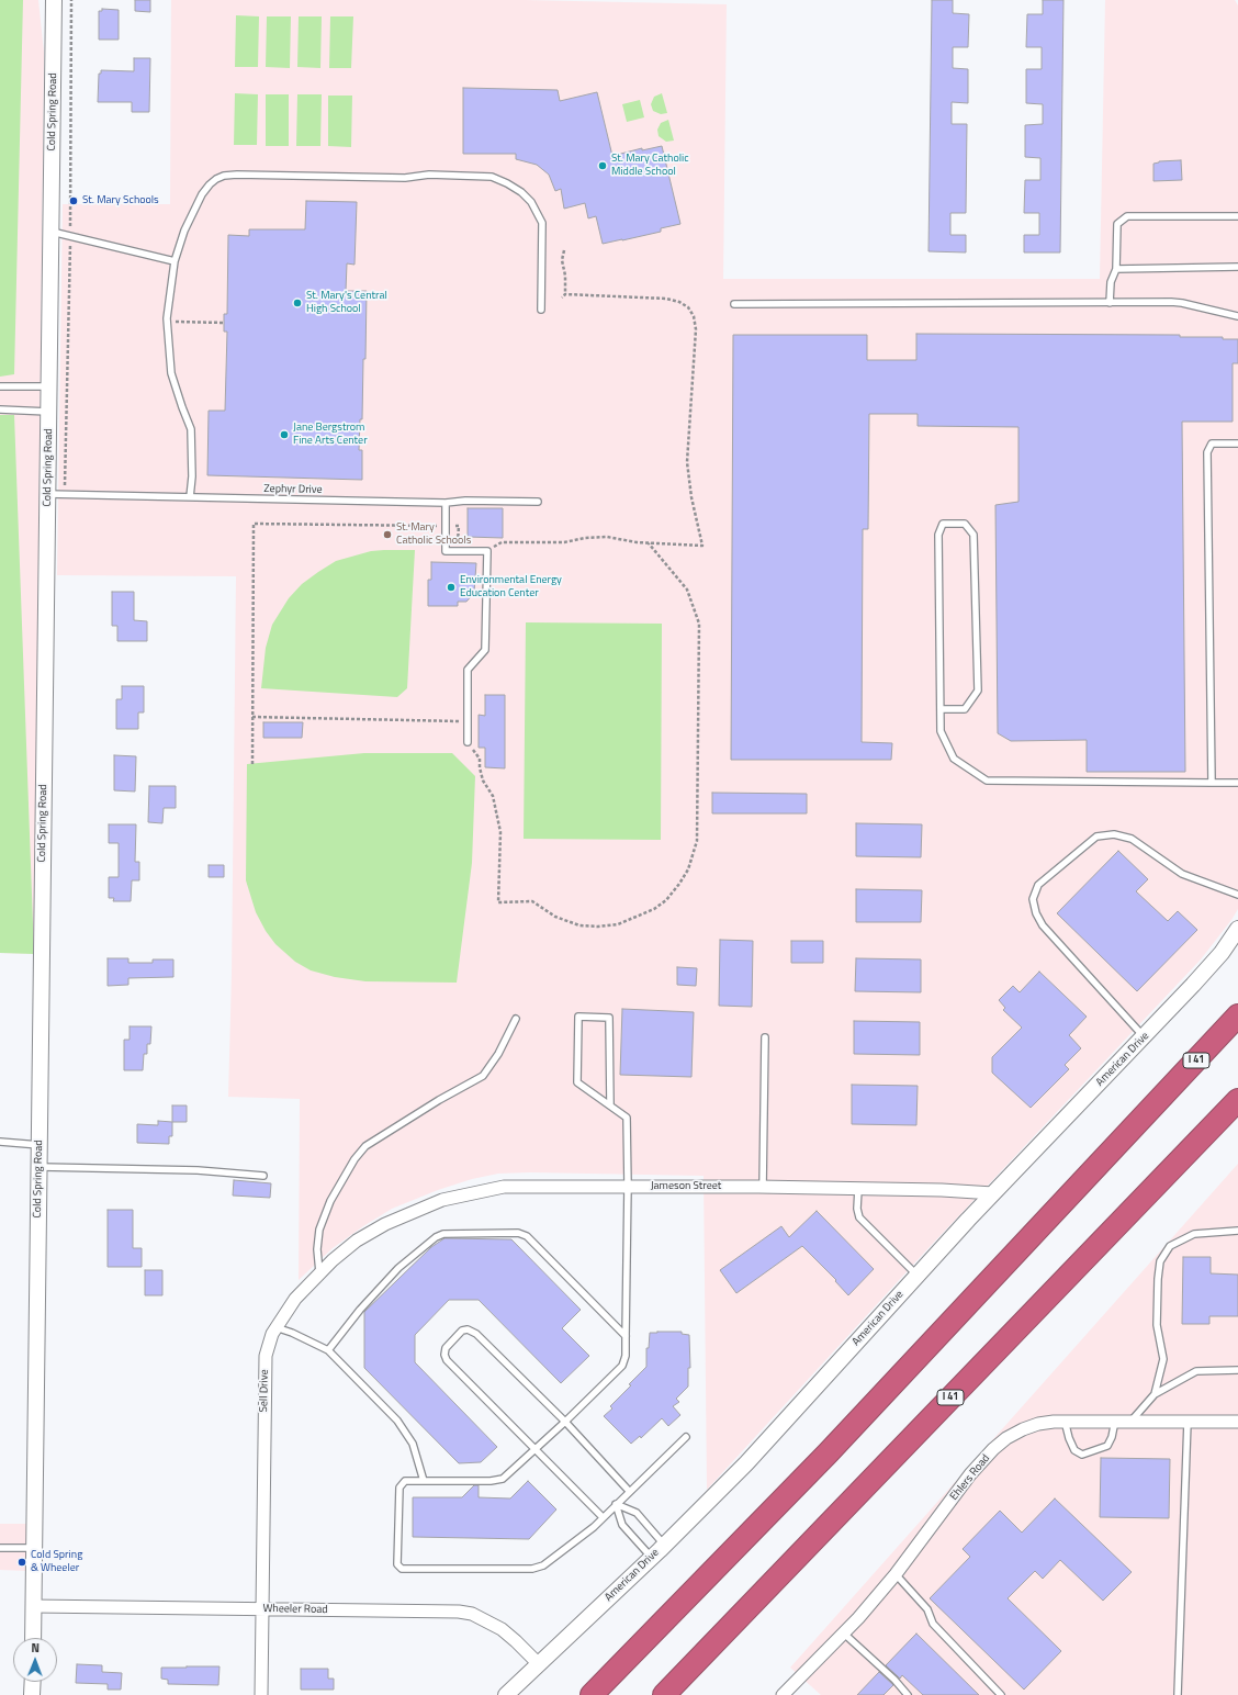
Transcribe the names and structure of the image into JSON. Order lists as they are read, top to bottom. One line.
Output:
{"streets":{"highway":["I 41"],"street":["Cold Spring Road","American Drive","Jameson Street","Sell Drive","Ehlers Road","Wheeler Road"],"lane":["Zephyr Drive"]},"crossings":[["Cold Spring Road","Zephyr Drive"],["Cold Spring Road","Wheeler Road"],["American Drive","Jameson Street"],["American Drive","Wheeler Road"],["Jameson Street","Sell Drive"],["Sell Drive","Wheeler Road"]],"places":["St. Mary Catholic Middle School","St. Mary Schools","St. Mary's Central High School","Jane Bergstrom Fine Arts Center","St. Mary Catholic Schools","Environmental Energy Education Center","Cold Spring & Wheeler"],"north":"top"}
